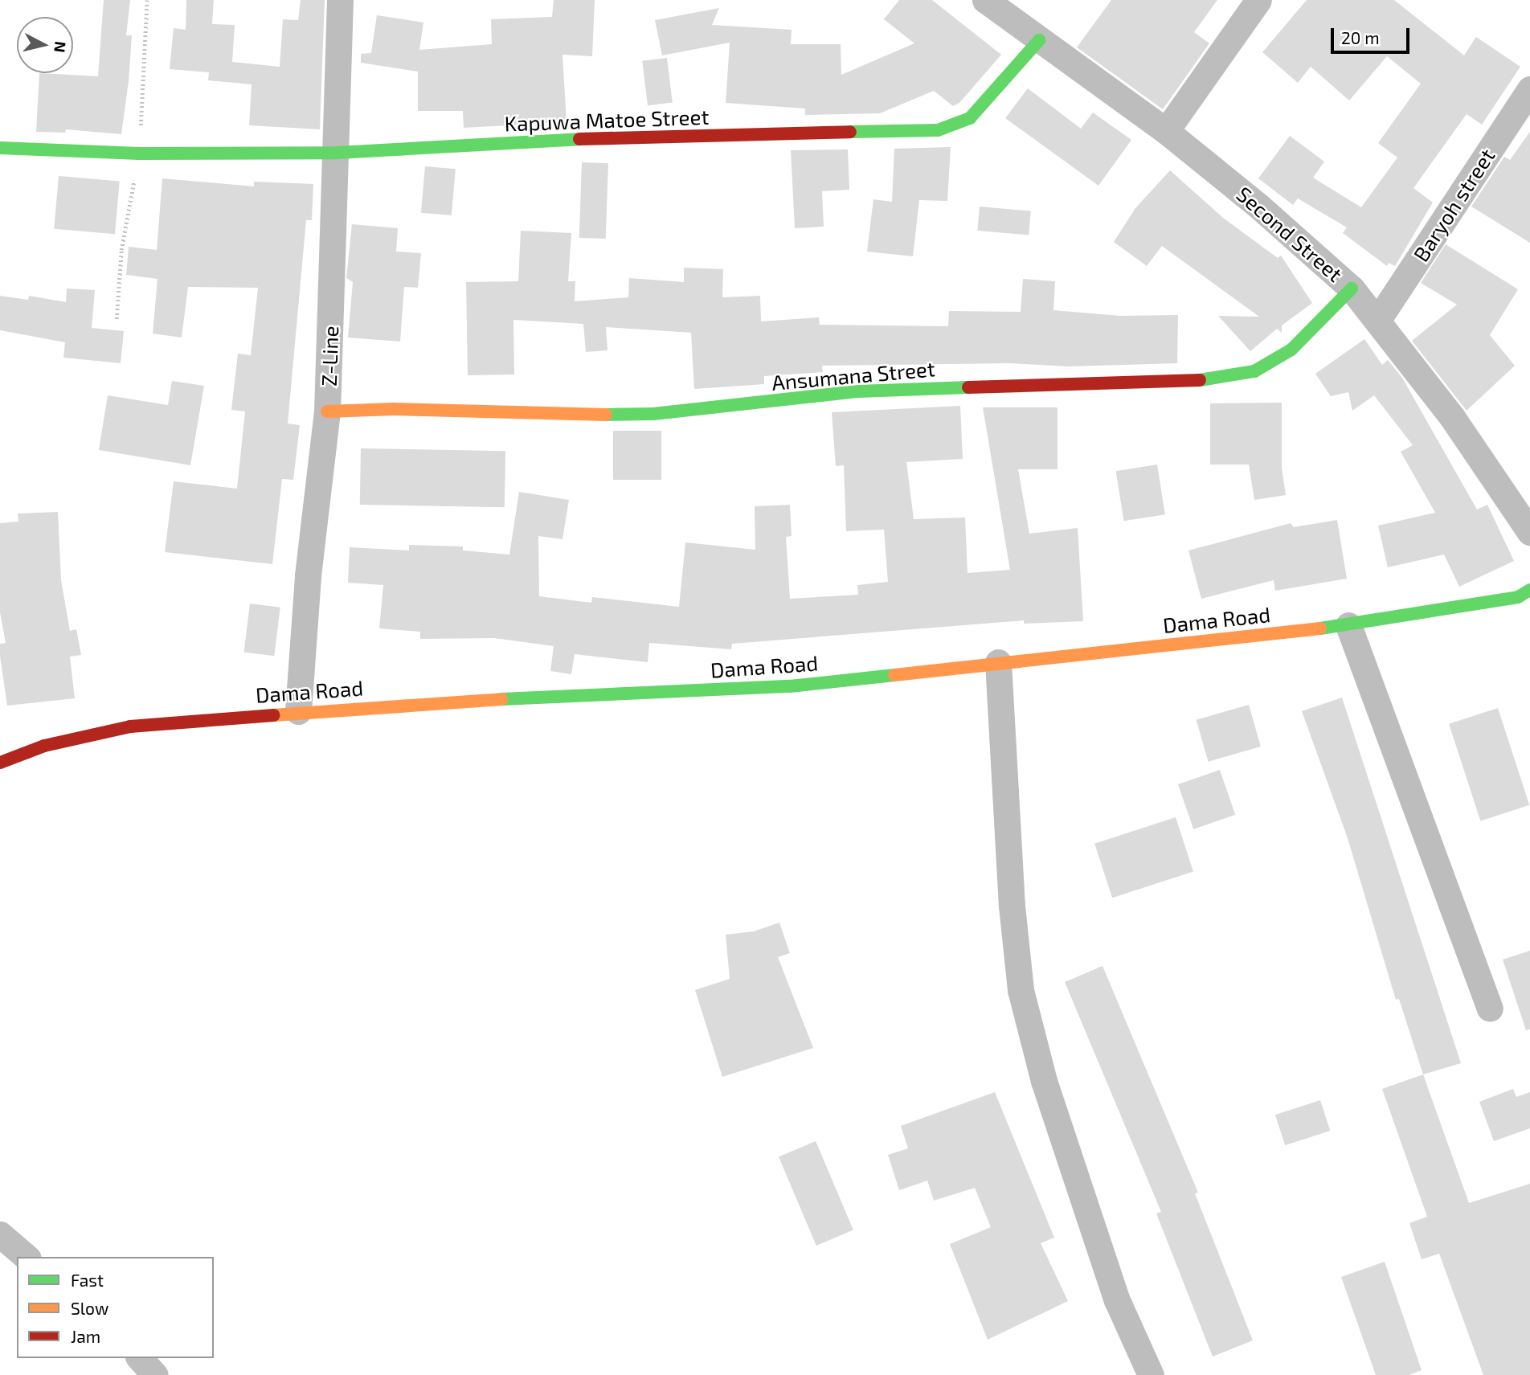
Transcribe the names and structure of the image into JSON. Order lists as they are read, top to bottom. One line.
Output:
{"streets":{"main road":["Kapuwa Matoe Street","Ansumana Street","Dama Road"],"street":["Baryoh street","Second Street","Z-Line"]},"crossings":[["Kapuwa Matoe Street","Second Street"],["Kapuwa Matoe Street","Z-Line"],["Baryoh street","Second Street"],["Second Street","Ansumana Street"],["Z-Line","Ansumana Street"],["Z-Line","Dama Road"]],"legend":["Fast","Slow","Jam"],"scale_bar":"20 m","north":"right"}
